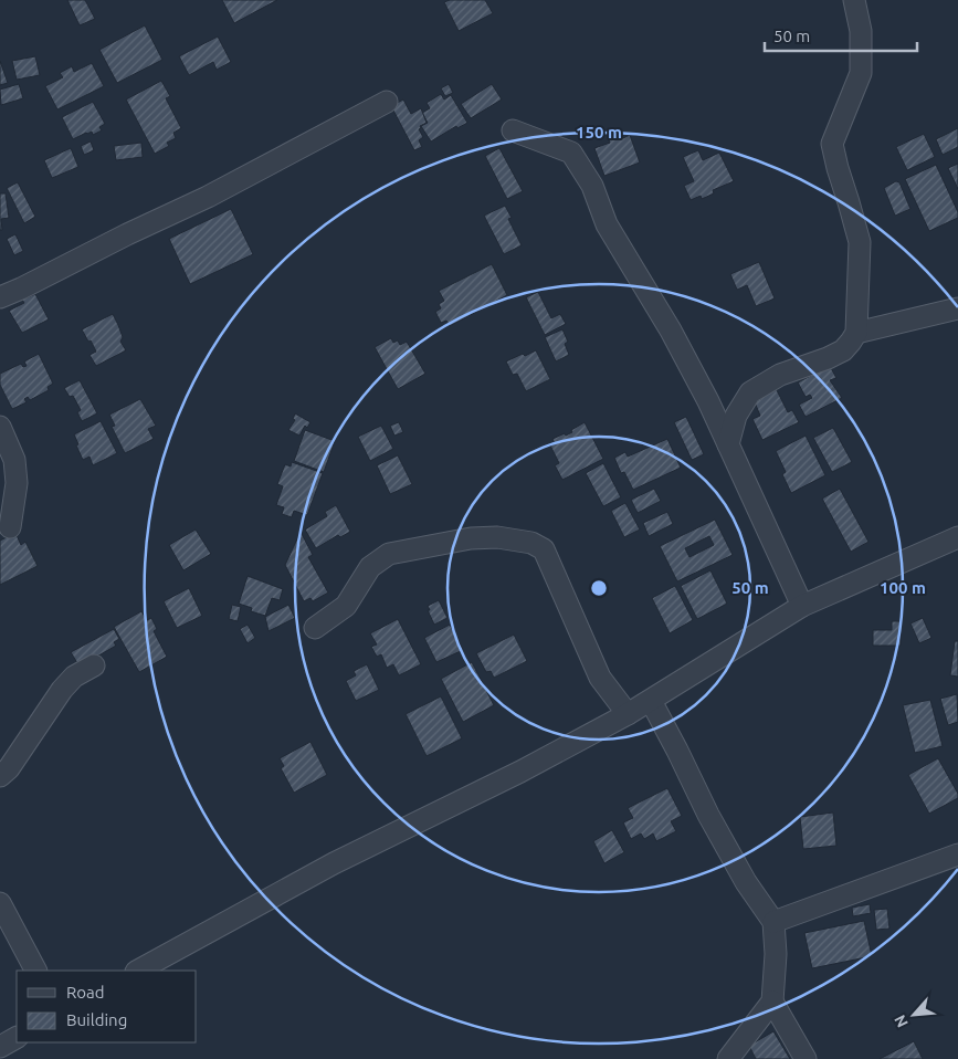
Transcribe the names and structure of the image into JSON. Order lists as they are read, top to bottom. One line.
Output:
{"legend":["Road","Building"],"scale_bar":"50 m","north":"bottom left","rings":["150 m","50 m","100 m"]}
